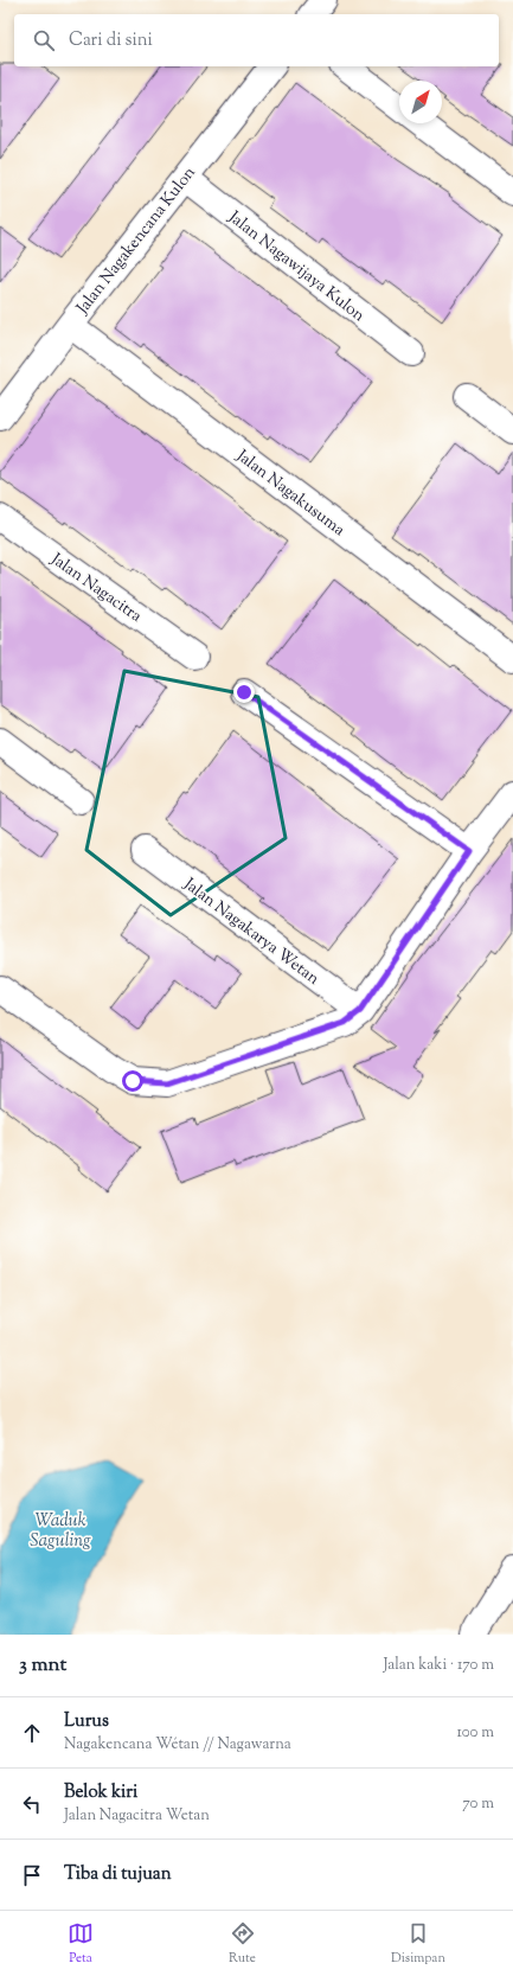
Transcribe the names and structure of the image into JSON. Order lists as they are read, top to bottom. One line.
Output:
{"streets":{"street":["Jalan Nagakencana Kulon","Jalan Nagawijaya Kulon","Jalan Nagakusuma","Jalan Nagacitra","Jalan Nagakarya Wetan"]},"crossings":[["Jalan Nagakencana Kulon","Jalan Nagawijaya Kulon"],["Jalan Nagakencana Kulon","Jalan Nagakusuma"]],"water":["Waduk Saguling"],"north":"top right","page":{"search":"Cari di sini","heading":["3 mnt","Jalan kaki · 170 m"],"list":[["Lurus","Nagakencana Wétan // Nagawarna","100 m"],["Belok kiri","Jalan Nagacitra Wetan","70 m"],"Tiba di tujuan"],"nav":["Peta","Rute","Disimpan"]}}
